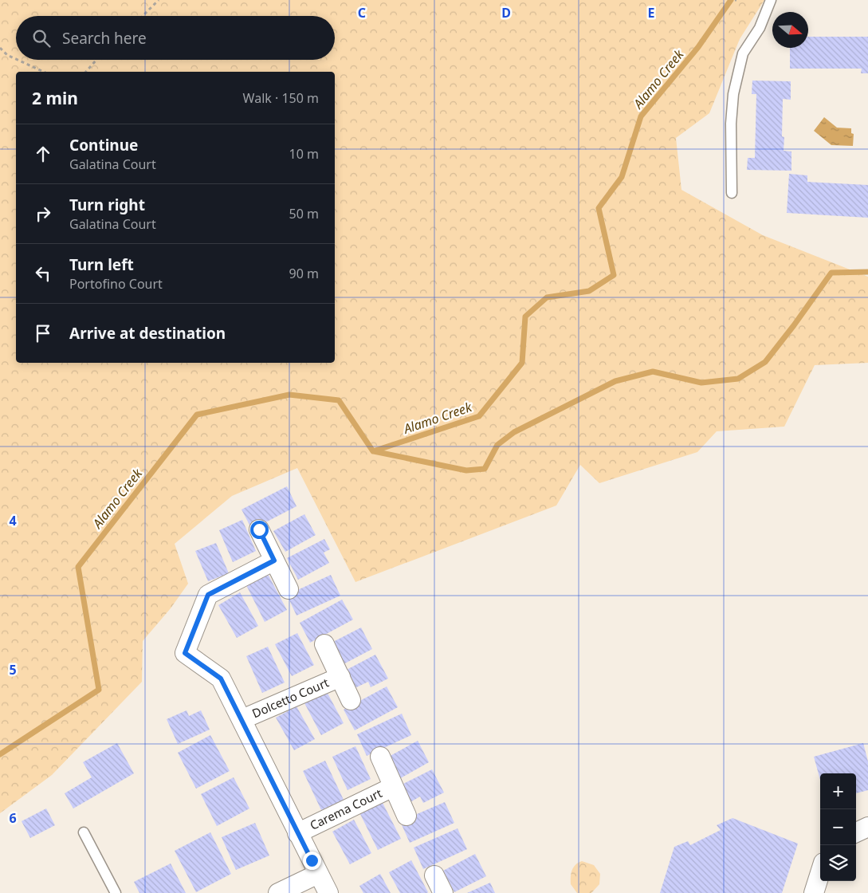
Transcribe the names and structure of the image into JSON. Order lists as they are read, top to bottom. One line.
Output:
{"streets":{"street":["Dolcetto Court","Carema Court"]},"water":["Alamo Creek"],"north":"right","page":{"search":"Search here","heading":["2 min","Walk · 150 m"],"list":[["Continue","Galatina Court","10 m"],["Turn right","Galatina Court","50 m"],["Turn left","Portofino Court","90 m"],"Arrive at destination"],"map_buttons":["+","−"]},"grid":{"columns":["C","D","E"],"rows":["4","5","6"]}}
